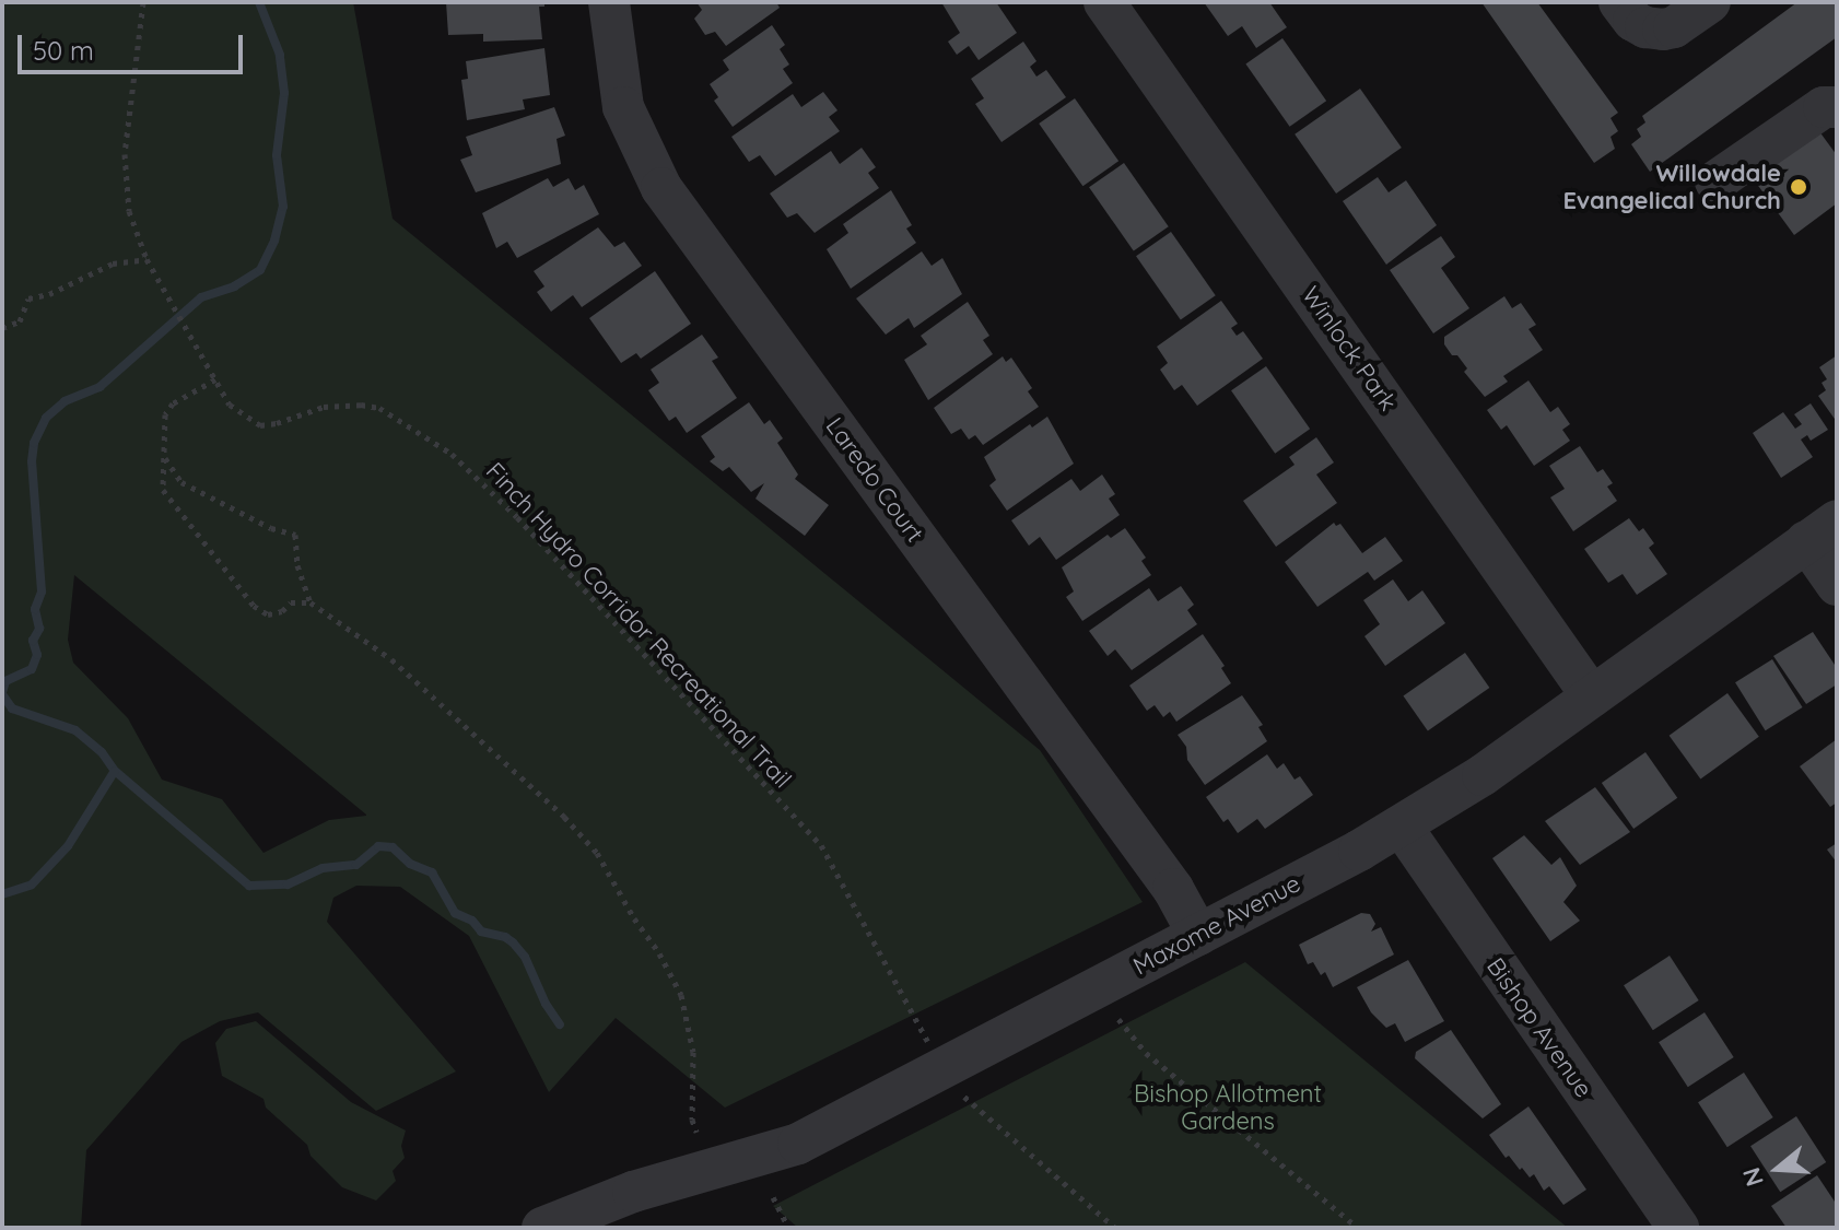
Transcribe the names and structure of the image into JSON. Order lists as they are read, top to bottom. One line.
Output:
{"streets":{"street":["Winlock Park","Laredo Court","Maxome Avenue","Bishop Avenue"],"path":["Finch Hydro Corridor Recreational Trail"]},"crossings":[["Winlock Park","Maxome Avenue"],["Laredo Court","Maxome Avenue"],["Maxome Avenue","Bishop Avenue"]],"parks":["Bishop Allotment Gardens"],"places":["Willowdale Evangelical Church"],"scale_bar":"50 m","north":"left"}
